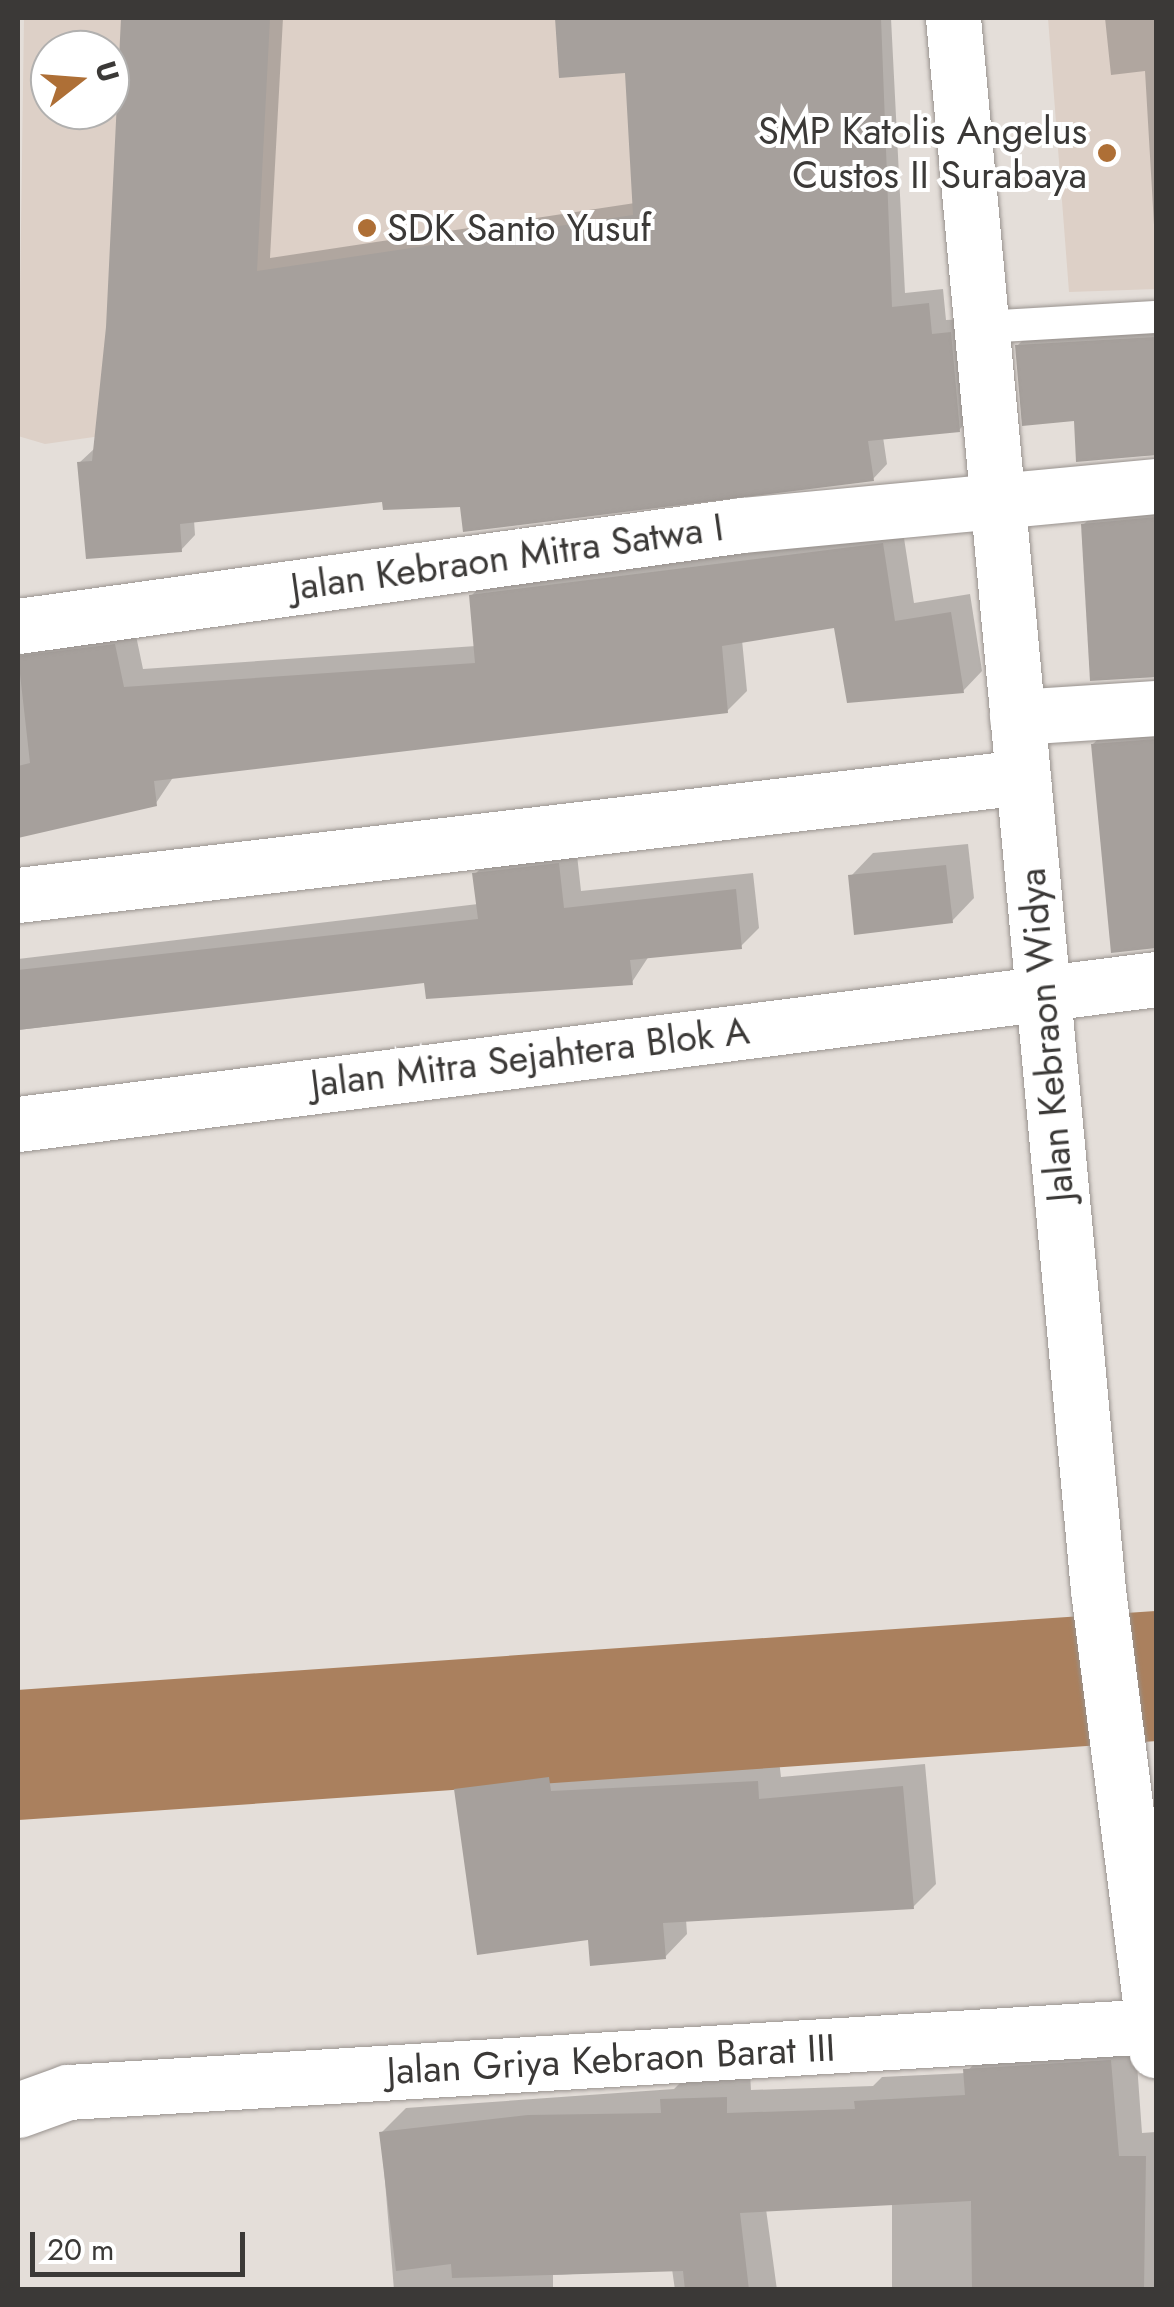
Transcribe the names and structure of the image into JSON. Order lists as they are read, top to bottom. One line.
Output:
{"streets":{"street":["Jalan Kebraon Mitra Satwa I","Jalan Kebraon Widya","Jalan Mitra Sejahtera Blok A","Jalan Griya Kebraon Barat III"]},"crossings":[["Jalan Kebraon Mitra Satwa I","Jalan Kebraon Widya"],["Jalan Kebraon Widya","Jalan Mitra Sejahtera Blok A"],["Jalan Kebraon Widya","Jalan Griya Kebraon Barat III"]],"places":["SMP Katolis Angelus Custos II Surabaya","SDK Santo Yusuf"],"scale_bar":"20 m","north":"right"}
